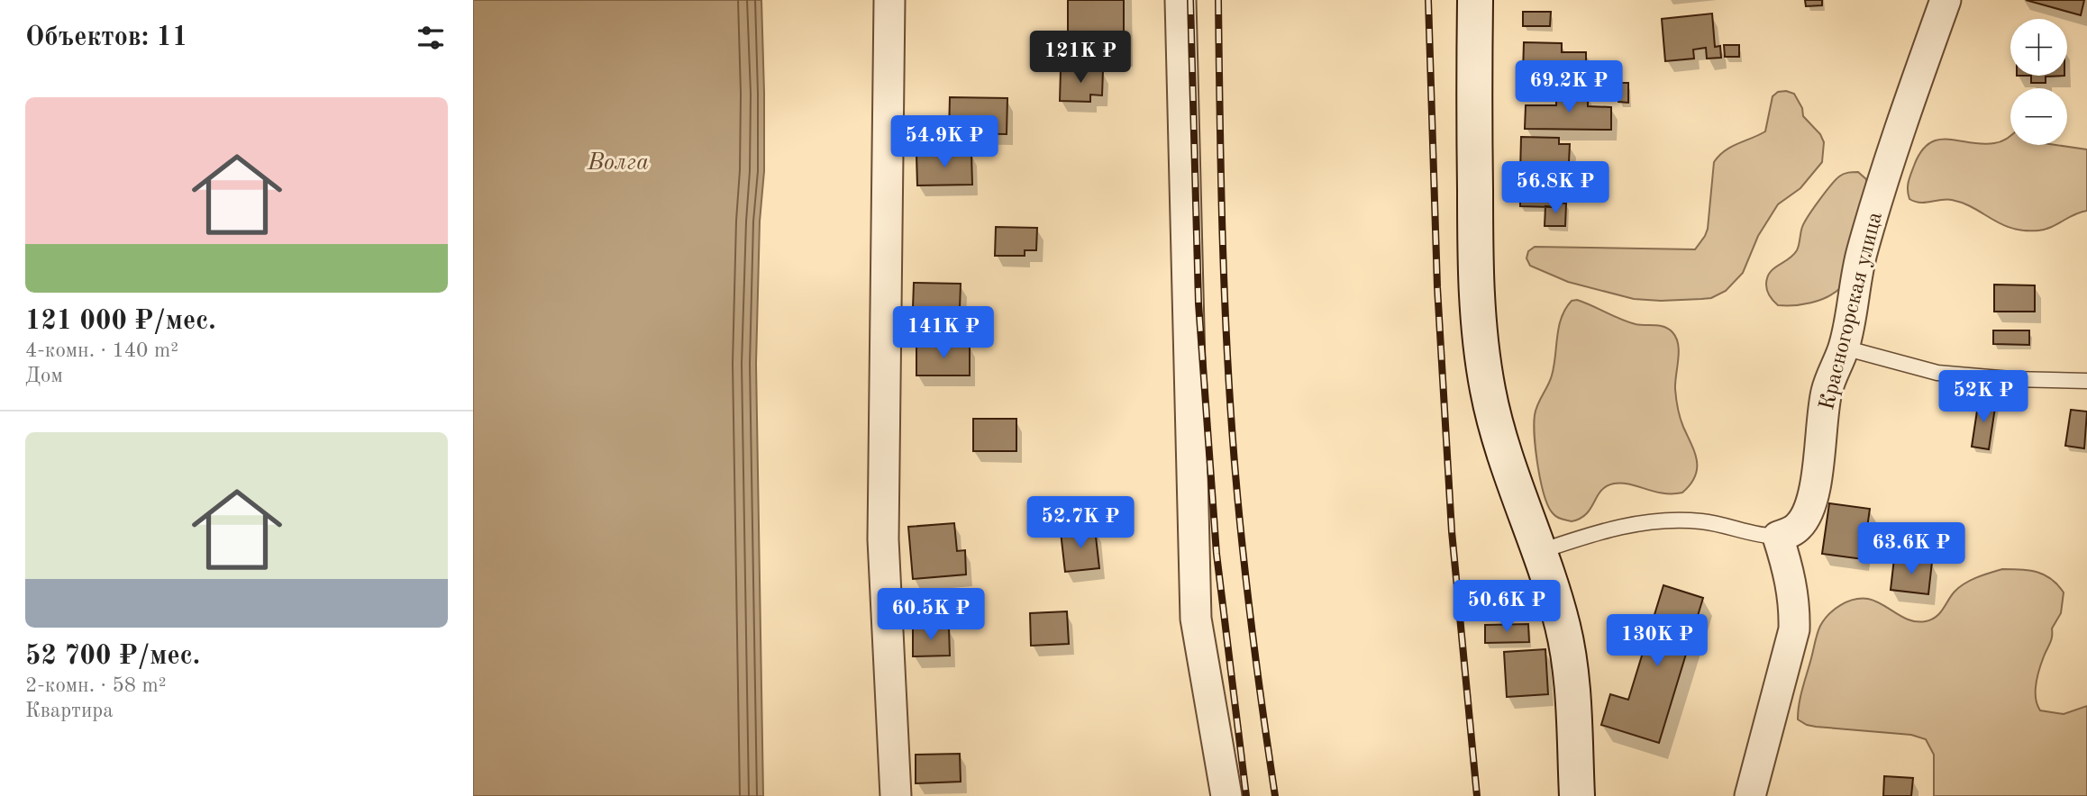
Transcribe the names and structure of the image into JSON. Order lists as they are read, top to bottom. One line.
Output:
{"streets":{"street":["Красногорская улица"]},"water":["Волга"],"page":{"heading":"Объектов: 11","map_buttons":["+","−"],"price":["121K ₽","69.2K ₽","54.9K ₽","56.8K ₽","141K ₽","52K ₽","52.7K ₽","63.6K ₽","50.6K ₽","60.5K ₽","130K ₽"],"list":[{"name":"121 000 ₽/мес.","note":"4-комн. · 140 m² · Дом"},{"name":"52 700 ₽/мес.","note":"2-комн. · 58 m² · Квартира"}]}}
